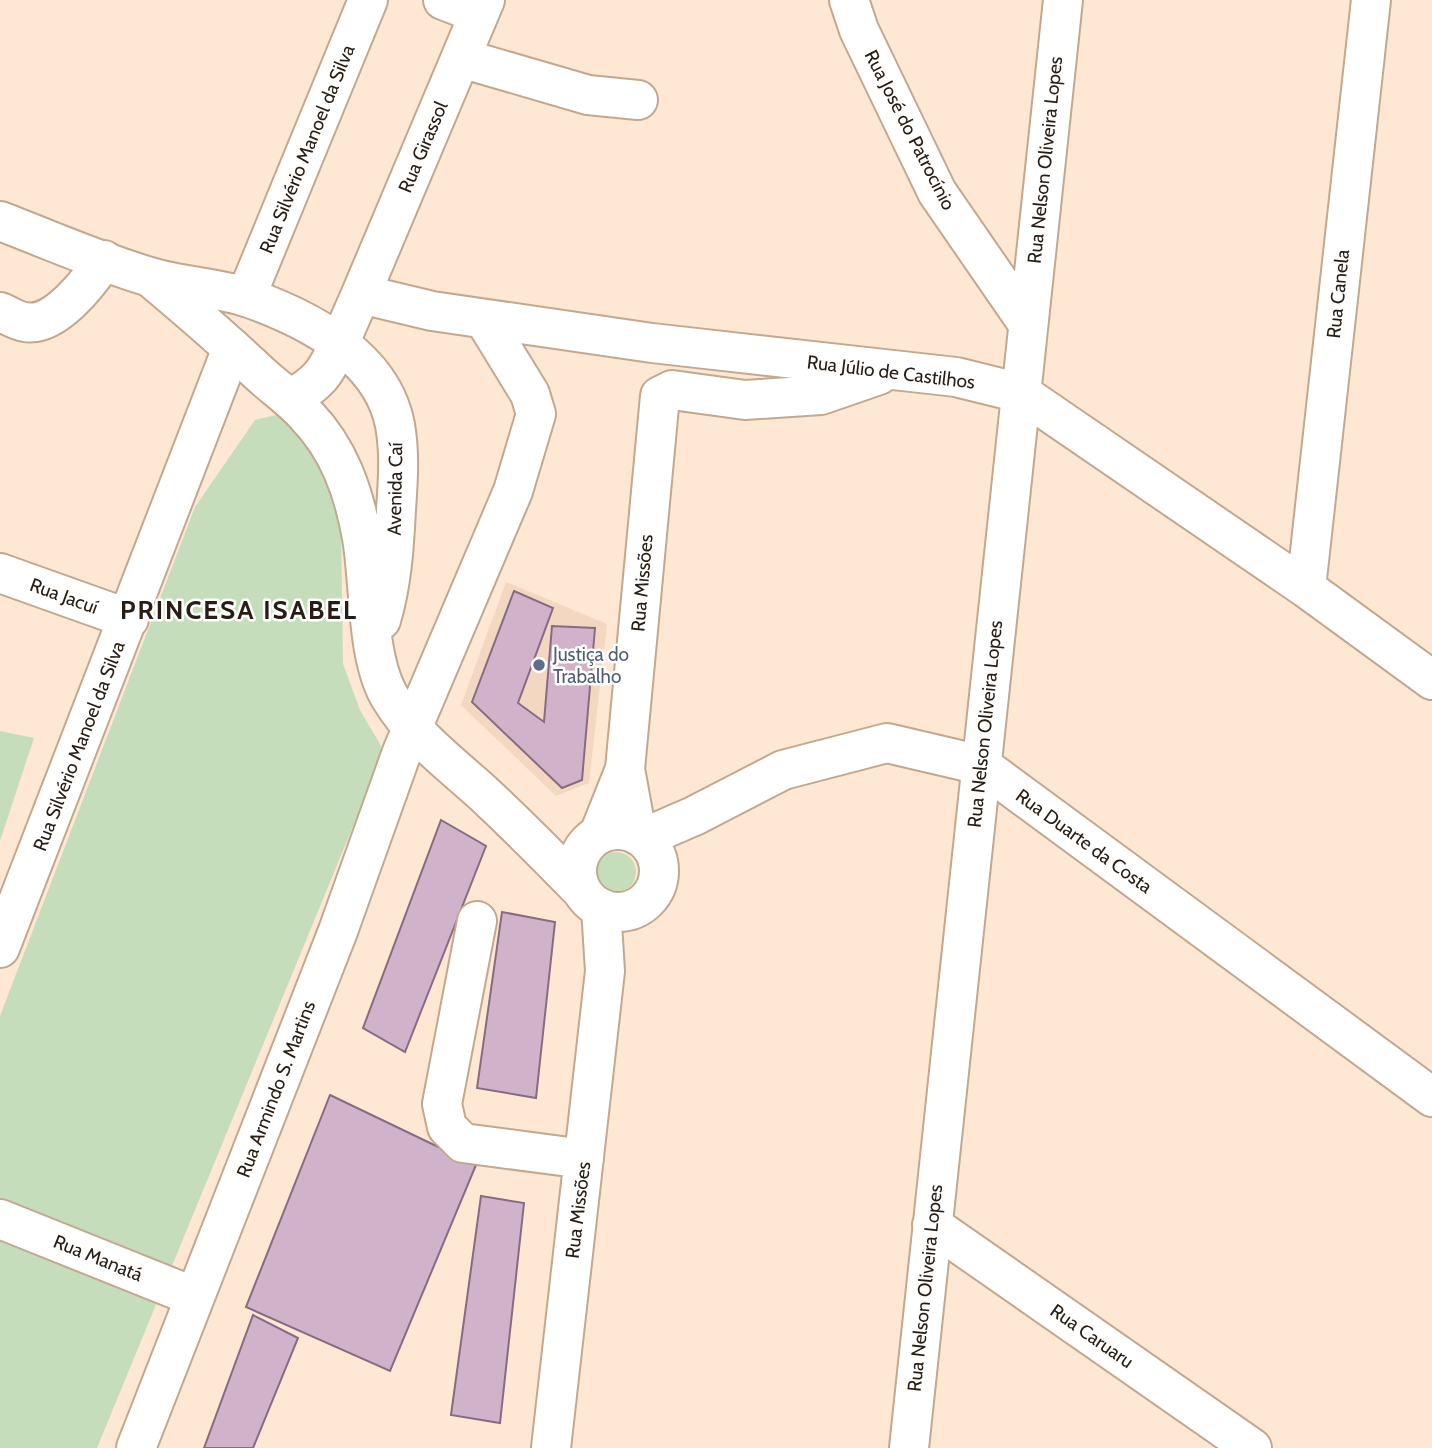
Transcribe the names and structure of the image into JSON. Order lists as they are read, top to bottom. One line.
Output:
{"streets":{"street":["Rua José do Patrocínio","Rua Girassol","Rua Silvério Manoel da Silva","Rua Nelson Oliveira Lopes","Rua Canela","Rua Júlio de Castilhos","Avenida Caí","Rua Missões","Rua Jacuí","Rua Duarte da Costa","Rua Armindo S. Martins","Rua Manatá","Rua Caruaru"]},"crossings":[["Rua José do Patrocínio","Rua Nelson Oliveira Lopes"],["Rua Girassol","Rua Júlio de Castilhos"],["Rua Silvério Manoel da Silva","Avenida Caí"],["Rua Silvério Manoel da Silva","Rua Jacuí"],["Rua Nelson Oliveira Lopes","Rua Júlio de Castilhos"],["Rua Nelson Oliveira Lopes","Rua Duarte da Costa"],["Rua Nelson Oliveira Lopes","Rua Caruaru"],["Rua Canela","Rua Júlio de Castilhos"],["Rua Júlio de Castilhos","Rua Missões"],["Rua Júlio de Castilhos","Rua Armindo S. Martins"],["Avenida Caí","Rua Missões"],["Avenida Caí","Rua Duarte da Costa"],["Avenida Caí","Rua Armindo S. Martins"],["Rua Missões","Rua Duarte da Costa"],["Rua Armindo S. Martins","Rua Manatá"]],"districts":["PRINCESA ISABEL"],"places":["Justiça do Trabalho"]}
